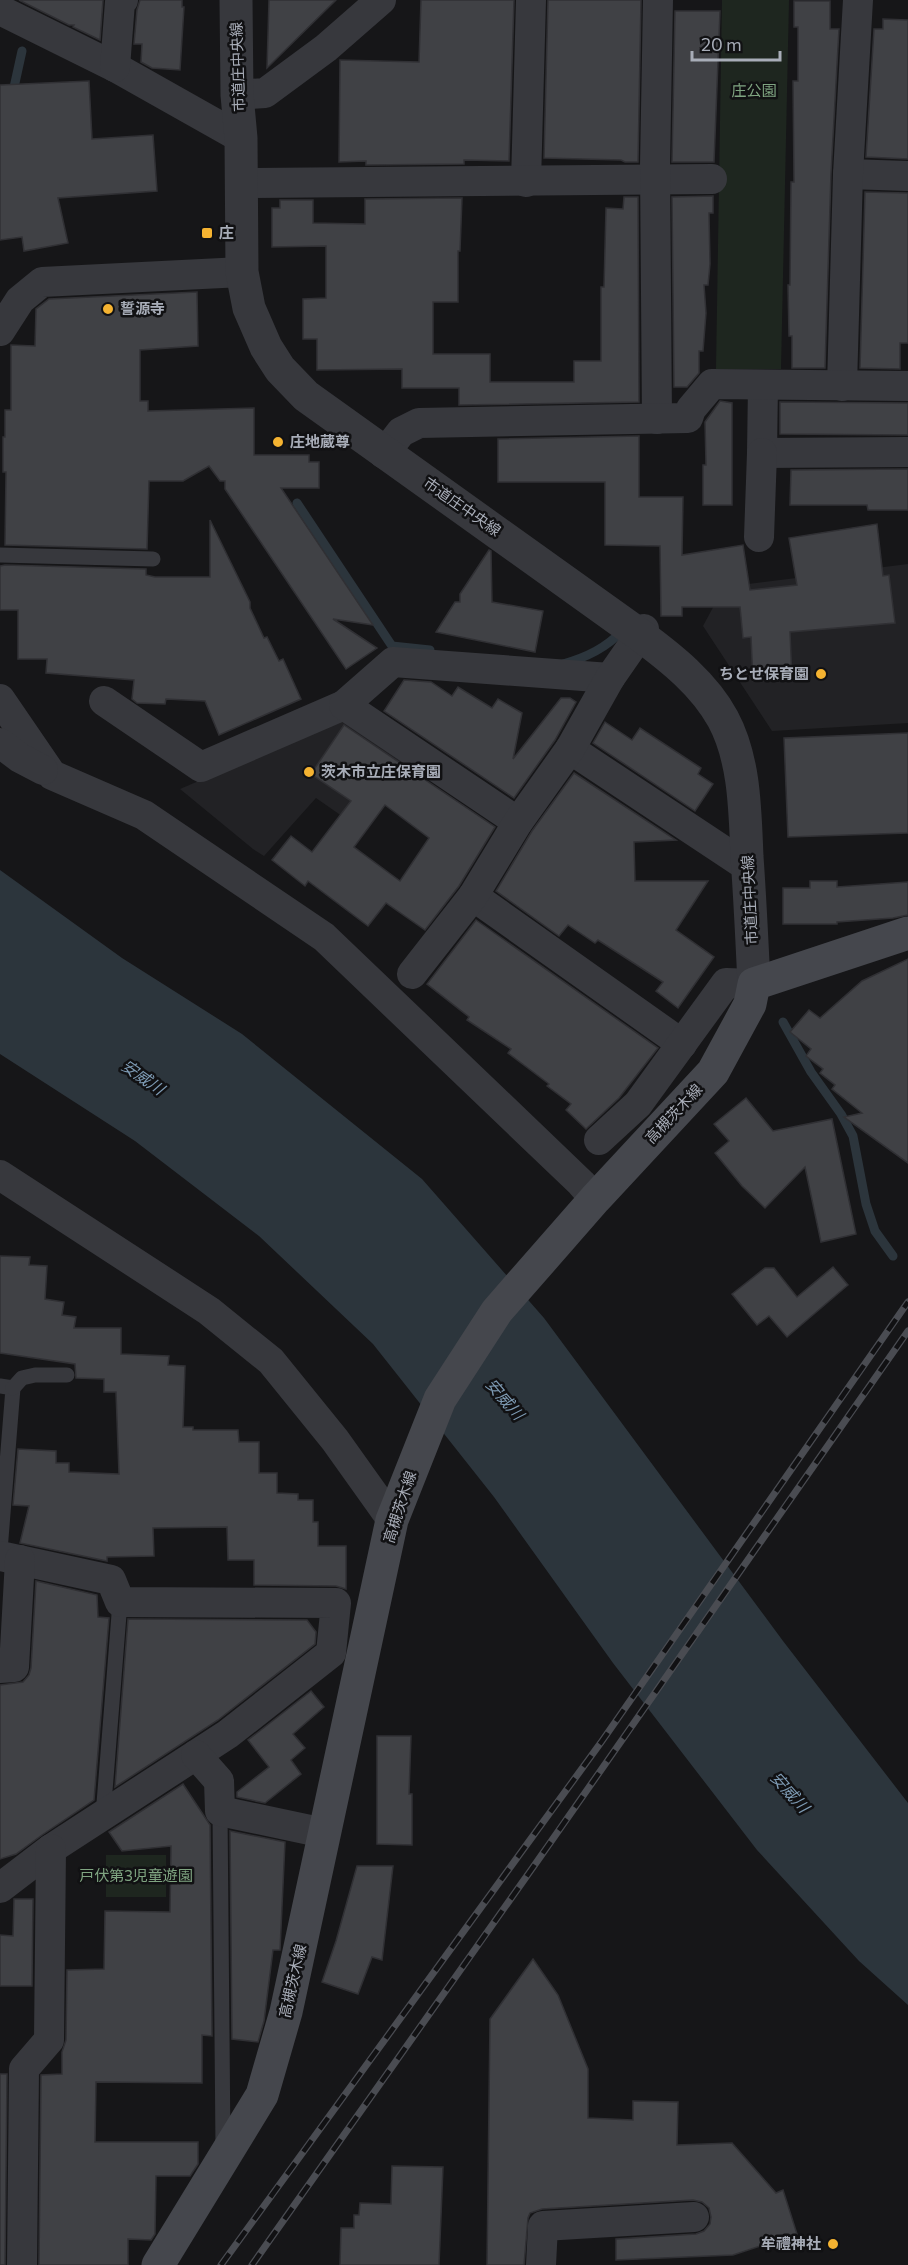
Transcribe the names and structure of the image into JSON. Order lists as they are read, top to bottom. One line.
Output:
{"streets":{"main road":["高槻茨木線"],"street":["市道庄中央線"]},"crossings":[["市道庄中央線","高槻茨木線"]],"water":["安威川"],"parks":["庄公園","戸伏第3児童遊園"],"places":{"transit":["庄"],"other":["誓源寺","庄地蔵尊","ちとせ保育園","茨木市立庄保育園","牟禮神社"]},"scale_bar":"20 m"}
